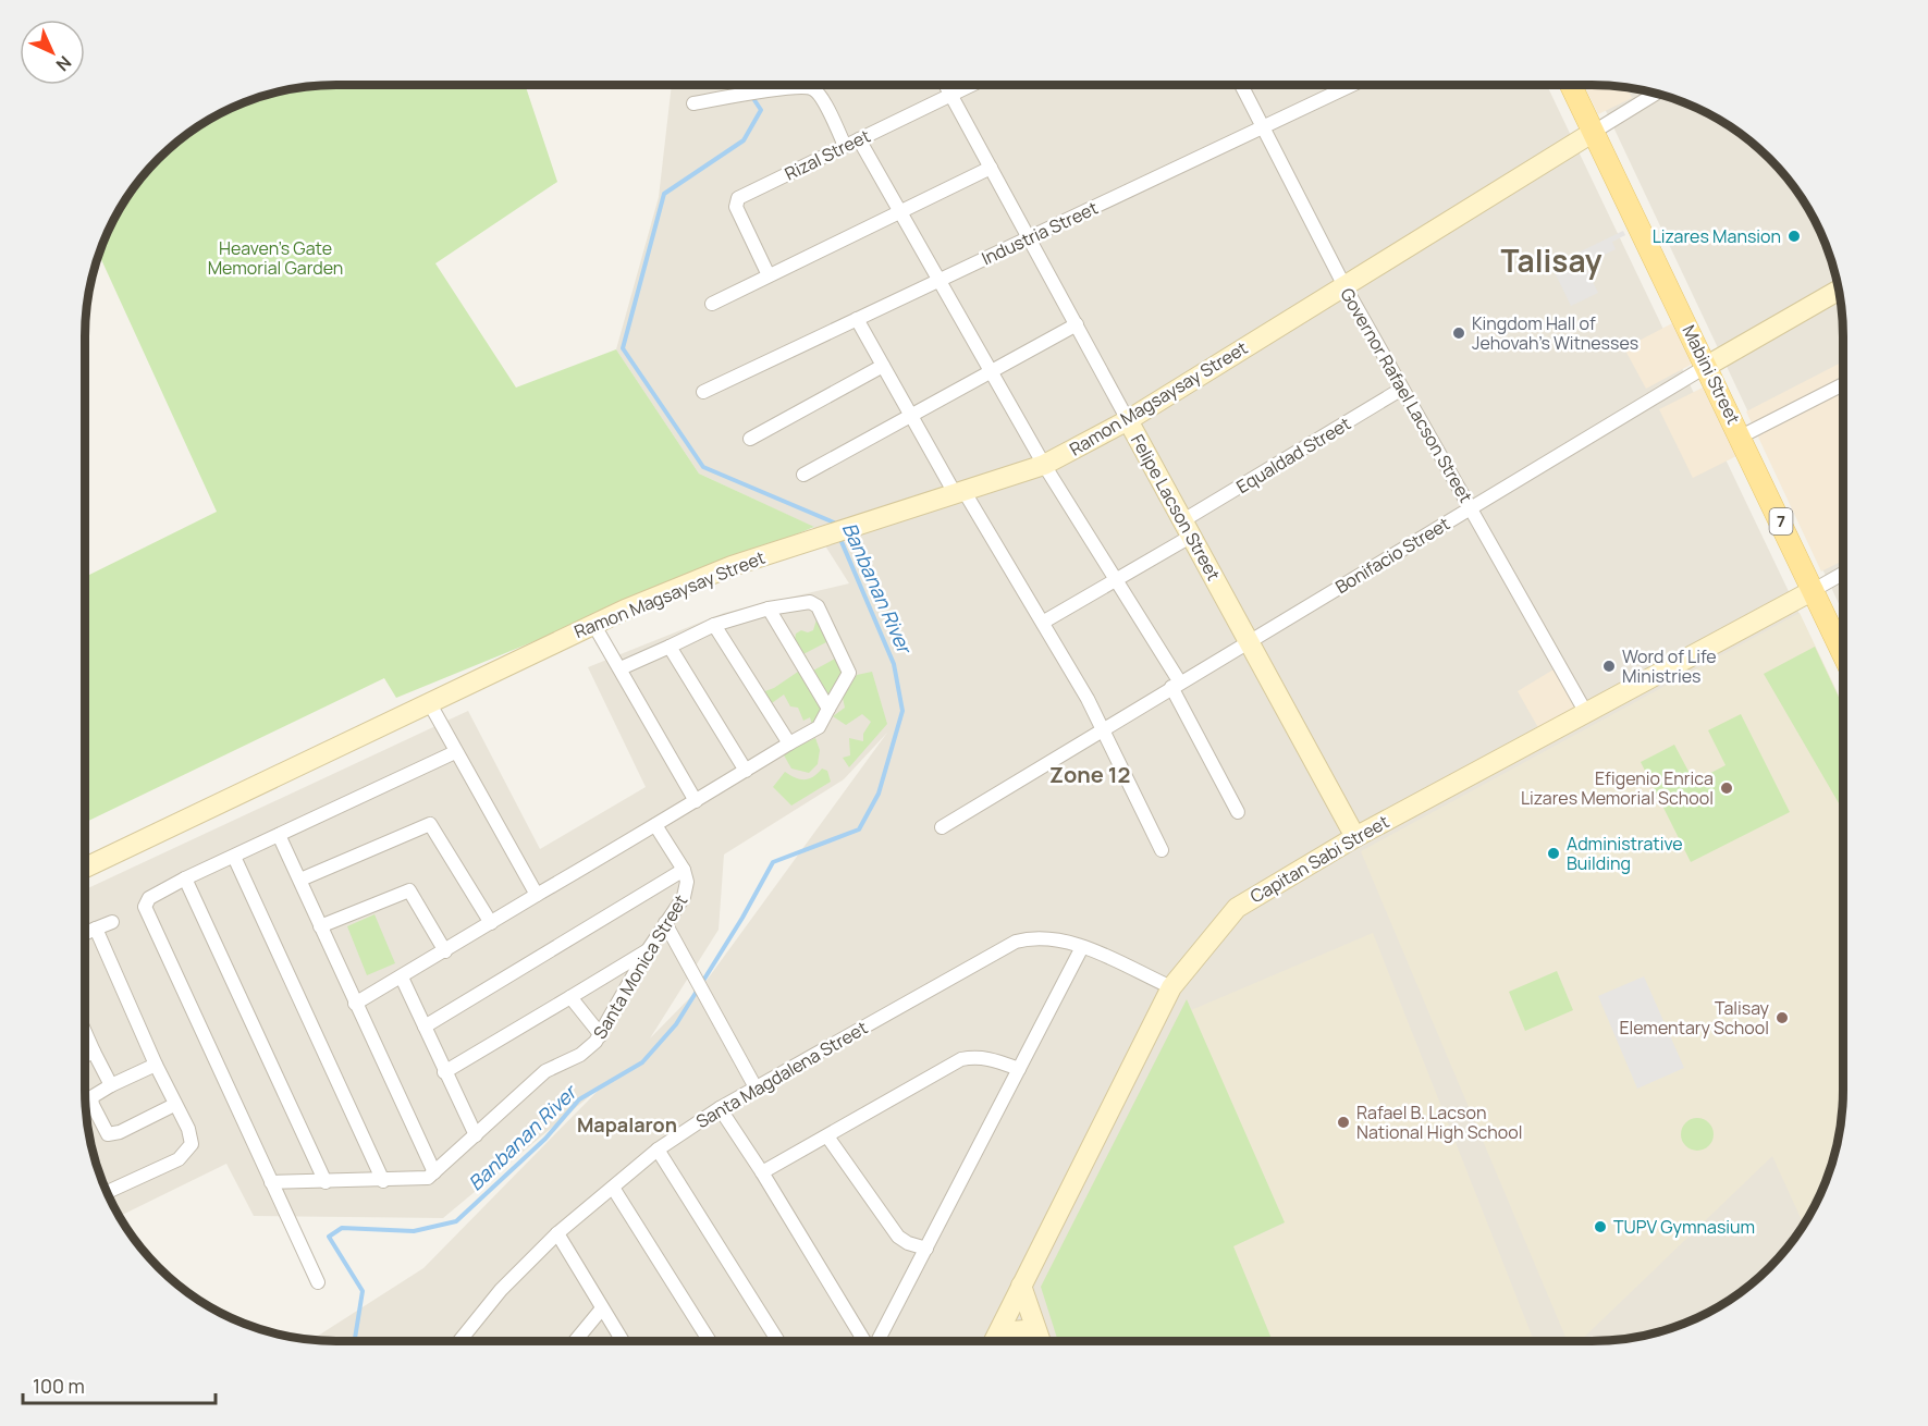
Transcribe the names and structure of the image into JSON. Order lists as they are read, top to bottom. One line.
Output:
{"streets":{"main road":["Mabini Street","7"],"street":["Rizal Street","Industria Street","Governor Rafael Lacson Street","Ramon Magsaysay Street","Equaldad Street","Felipe Lacson Street","Bonifacio Street","Capitan Sabi Street","Santa Monica Street","Santa Magdalena Street"]},"crossings":[["Rizal Street","Felipe Lacson Street"],["Industria Street","Governor Rafael Lacson Street"],["Industria Street","Felipe Lacson Street"],["Mabini Street","Ramon Magsaysay Street"],["Mabini Street","Bonifacio Street"],["Mabini Street","Capitan Sabi Street"],["Governor Rafael Lacson Street","Ramon Magsaysay Street"],["Governor Rafael Lacson Street","Equaldad Street"],["Governor Rafael Lacson Street","Bonifacio Street"],["Governor Rafael Lacson Street","Capitan Sabi Street"],["Ramon Magsaysay Street","Felipe Lacson Street"],["Equaldad Street","Felipe Lacson Street"],["Felipe Lacson Street","Bonifacio Street"],["Felipe Lacson Street","Capitan Sabi Street"],["Capitan Sabi Street","Santa Magdalena Street"]],"districts":["Talisay","Zone 12","Mapalaron"],"water":["Banbanan River"],"parks":["Heaven's Gate Memorial Garden"],"places":["Lizares Mansion","Kingdom Hall of Jehovah's Witnesses","Word of Life Ministries","Efigenio Enrica Lizares Memorial School","Administrative Building","Talisay Elementary School","Rafael B. Lacson National High School","TUPV Gymnasium"],"scale_bar":"100 m","north":"bottom right"}
